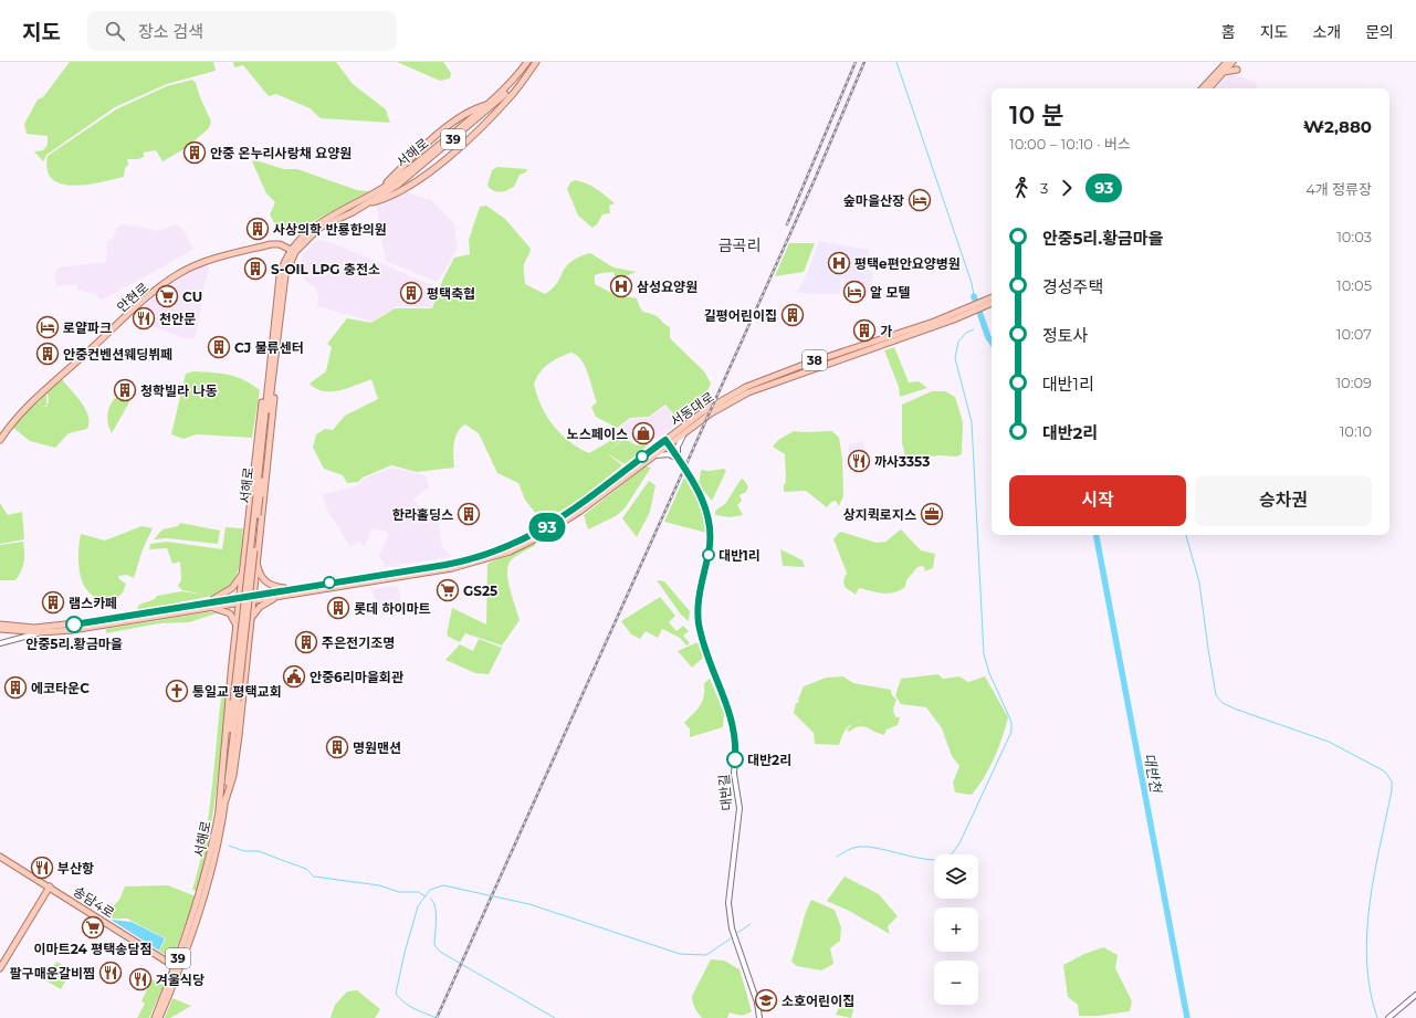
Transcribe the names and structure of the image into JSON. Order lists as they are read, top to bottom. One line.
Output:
{"streets":{"main road":["39","서해로","안현로","38","서동대로","송담4로"],"street":["대반길"]},"crossings":[["서해로","안현로"],["서해로","송담4로"],["서동대로","대반길"]],"districts":["금곡리"],"water":["대반천"],"places":{"building":["안중 온누리사랑채 요양원","사상의학 반룡한의원","S-OIL LPG 충전소","평택축협","길평어린이집","가","CJ 물류센터","안중컨벤션웨딩뷔페","청학빌라 나동","한라홀딩스","램스카페","롯데 하이마트","주은전기조명","에코타운C","명원맨션"],"hotel":["숲마을산장","알 모텔","로얄파크"],"hospital":["평택e편안요양병원","삼성요양원"],"supermarket":["CU","GS25","이마트24 평택송담점"],"restaurant":["천안문","까사3353","부산항","팔구매운갈비찜","겨울식당"],"shop":["노스페이스"],"office":["상지퀵로지스"],"other":["대반1리","안중5리.황금마을","대반2리"],"public building":["안중6리마을회관"],"church":["통일교 평택교회"],"school or university":["소호어린이집"]},"lines":["bus line 93"],"page":{"header":"지도","search":"장소 검색","nav":["홈","지도","소개","문의"],"on_map":"93","heading":["10 분","10:00 – 10:10 · 버스","₩2,880"],"legs":["3","93","4개 정류장"],"list":[{"name":"안중5리.황금마을","value":"10:03"},{"name":"경성주택","value":"10:05"},{"name":"정토사","value":"10:07"},{"name":"대반1리","value":"10:09"},{"name":"대반2리","value":"10:10"}],"buttons":["시작","승차권"],"map_buttons":["+","−"]}}
